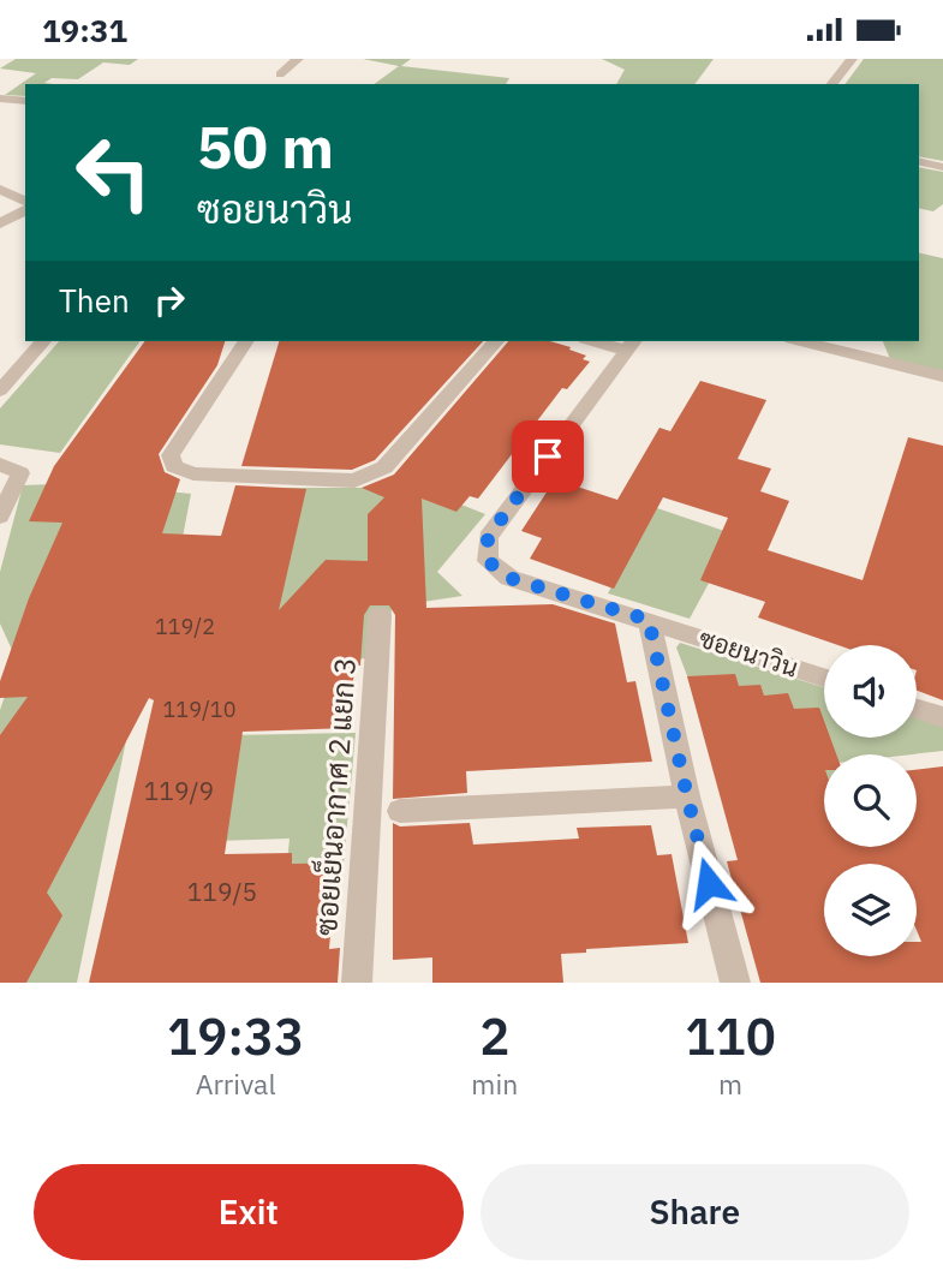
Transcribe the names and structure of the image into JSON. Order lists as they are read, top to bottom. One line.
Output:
{"streets":{"street":["ซอยนาวิน","ซอยเย็นอากาศ 2 แยก 3"]},"house_numbers":["119/2","119/10","119/9","119/5"],"page":{"status":"19:31","turn":["50 m","ซอยนาวิน"],"then":"Then","eta":["19:33","Arrival","2","min","110","m"],"buttons":["Exit","Share"]}}
